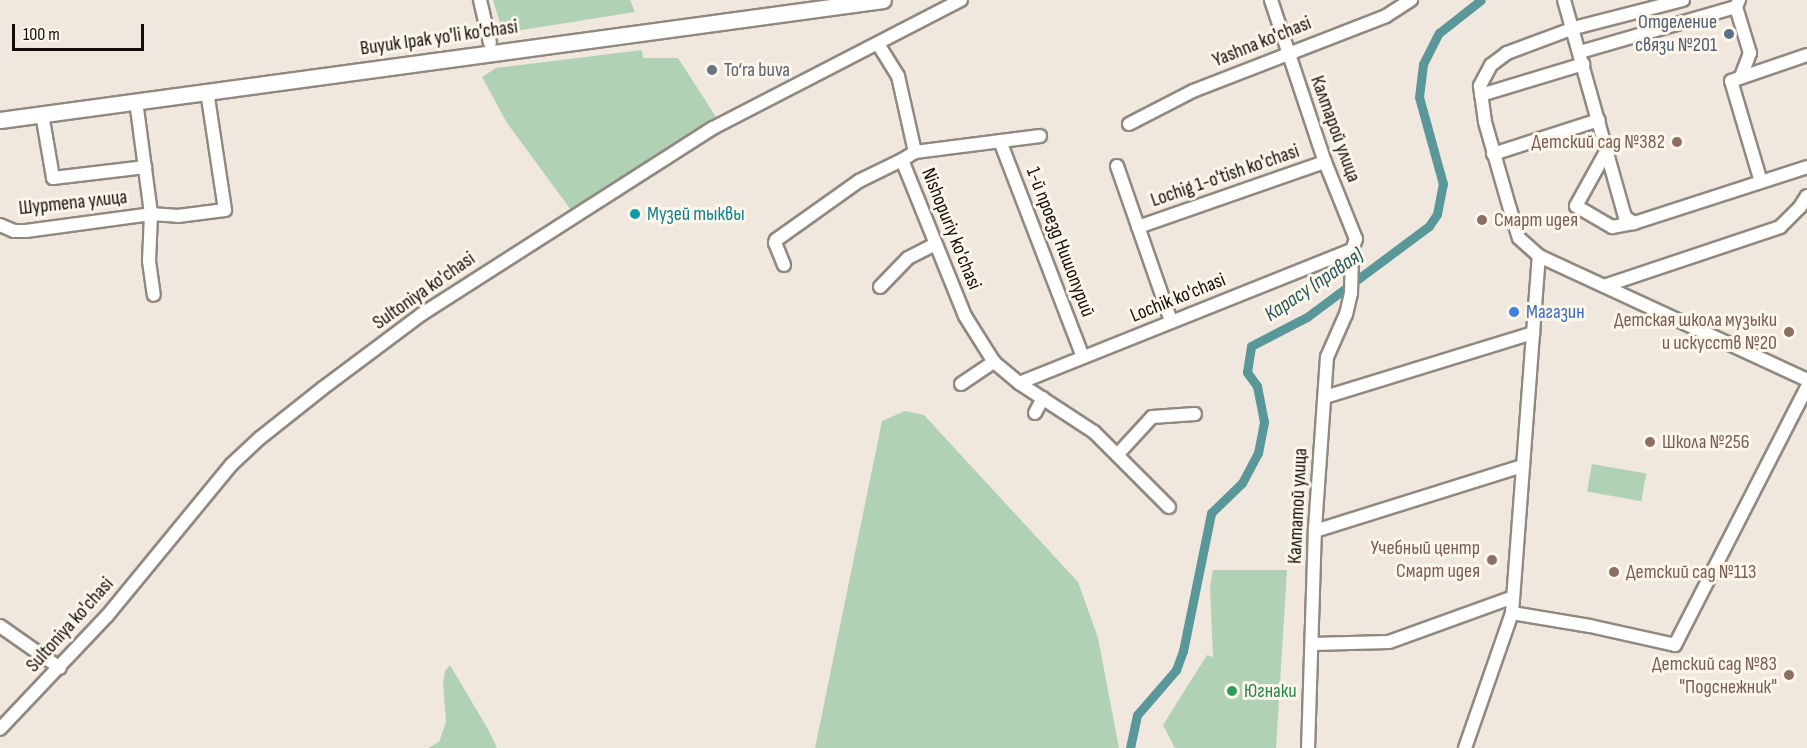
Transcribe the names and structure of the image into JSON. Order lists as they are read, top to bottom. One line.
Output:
{"streets":{"main road":["Buyuk Ipak yo'li ko'chasi"],"street":["Yashna ko'chasi","Калтарой улица","Lochig 1-o'tish ko'chasi","Шуртепа улица","Nishopuriy ko'chasi","1-й проезд Нишопурий","Sultoniya ko'chasi","Lochik ko'chasi","Калтатой улица"]},"crossings":[["Buyuk Ipak yo'li ko'chasi","Шуртепа улица"],["Yashna ko'chasi","Калтарой улица"],["Калтарой улица","Lochig 1-o'tish ko'chasi"],["Калтарой улица","Lochik ko'chasi"],["Калтарой улица","Калтатой улица"],["Nishopuriy ko'chasi","Sultoniya ko'chasi"],["Nishopuriy ko'chasi","Lochik ko'chasi"],["1-й проезд Нишопурий","Lochik ko'chasi"]],"water":["Карасу (правая)"],"places":["Отделение связи №201","To‘ra buva","Детский сад №382","Музей тыквы","Смарт идея","Магазин","Детская школа музыки и искусств №20","Школа №256","Учебный центр Смарт идея","Детский сад №113","Детский сад №83 \"Подснежник\"","Югнаки"],"scale_bar":"100 m"}
